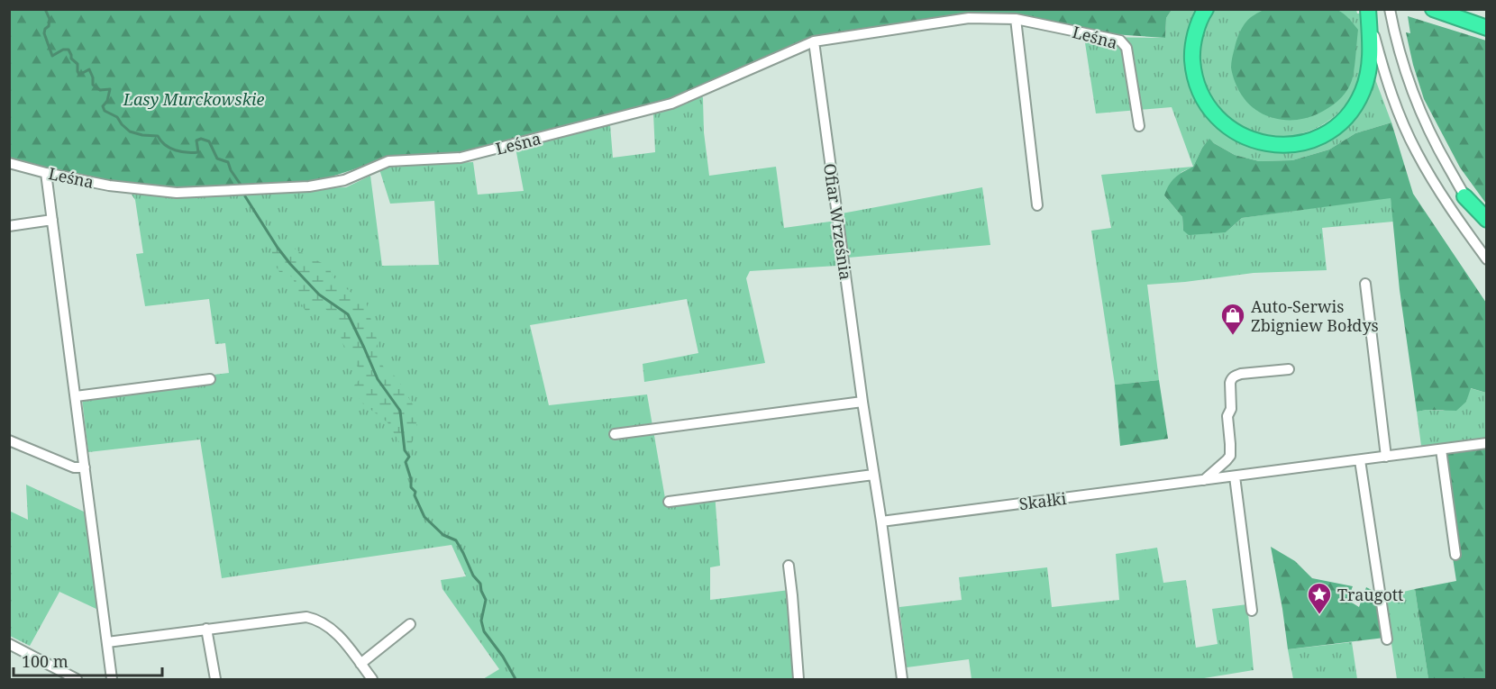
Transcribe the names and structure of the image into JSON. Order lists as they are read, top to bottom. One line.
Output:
{"streets":{"street":["Leśna","Ofiar Września","Skałki"]},"crossings":[["Leśna","Ofiar Września"],["Ofiar Września","Skałki"]],"parks":["Lasy Murckowskie"],"places":{"shop":["Auto-Serwis Zbigniew Bołdys"],"place":["Traugott"]},"scale_bar":"100 m"}
